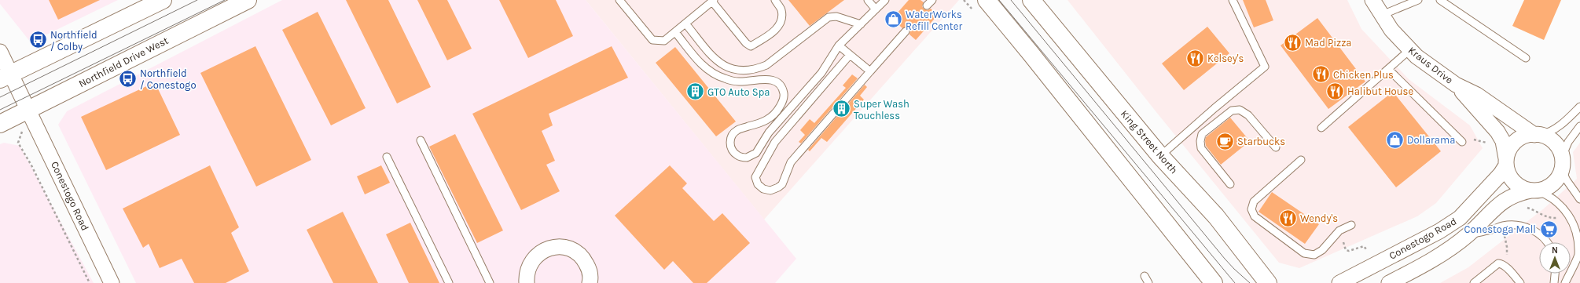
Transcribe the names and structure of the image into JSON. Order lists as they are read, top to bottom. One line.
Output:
{"streets":{"main road":["Northfield Drive West","King Street North"],"street":["Kraus Drive","Conestogo Road"]},"crossings":[["Northfield Drive West","Conestogo Road"],["Kraus Drive","Conestogo Road"]],"places":{"shop":["WaterWorks Refill Center","Dollarama"],"bus stop":["Northfield / Colby","Northfield / Conestogo"],"restaurant":["Mad Pizza","Kelsey's","Chicken Plus","Halibut House","Wendy's"],"building":["GTO Auto Spa","Super Wash Touchless"],"cafe":["Starbucks"],"supermarket":["Conestoga Mall"]},"north":"top"}
